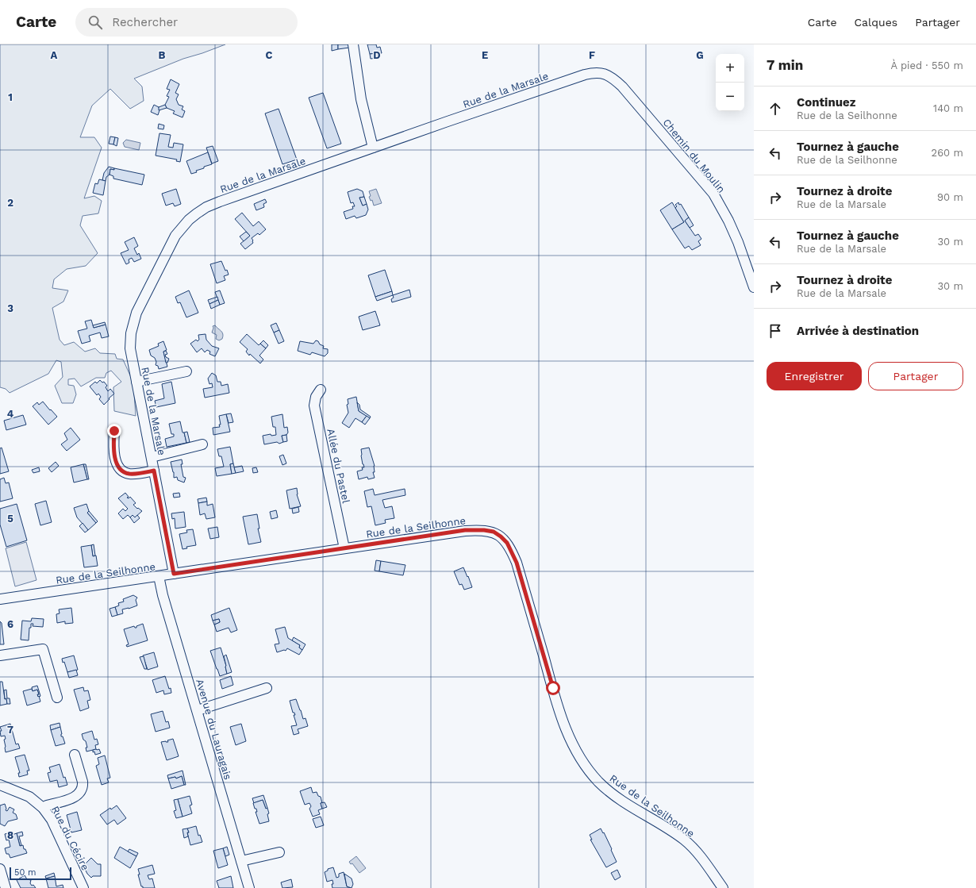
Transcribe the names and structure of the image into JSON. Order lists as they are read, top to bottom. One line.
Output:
{"streets":{"street":["Rue de la Marsale","Chemin du Moulin","Allée du Pastel","Rue de la Seilhonne","Avenue du Lauragais","Rue du Cécire"]},"crossings":[["Rue de la Marsale","Chemin du Moulin"],["Rue de la Marsale","Rue de la Seilhonne"],["Allée du Pastel","Rue de la Seilhonne"],["Rue de la Seilhonne","Avenue du Lauragais"]],"scale_bar":"50 m","page":{"header":"Carte","search":"Rechercher","nav":["Carte","Calques","Partager"],"heading":["7 min","À pied · 550 m"],"map_buttons":["+","−"],"list":[["Continuez","Rue de la Seilhonne","140 m"],["Tournez à gauche","Rue de la Seilhonne","260 m"],["Tournez à droite","Rue de la Marsale","90 m"],["Tournez à gauche","Rue de la Marsale","30 m"],["Tournez à droite","Rue de la Marsale","30 m"],"Arrivée à destination"],"buttons":["Enregistrer","Partager"],"scale":"50 m"},"grid":{"columns":["A","B","C","D","E","F","G"],"rows":["1","2","3","4","5","6","7","8"]}}
